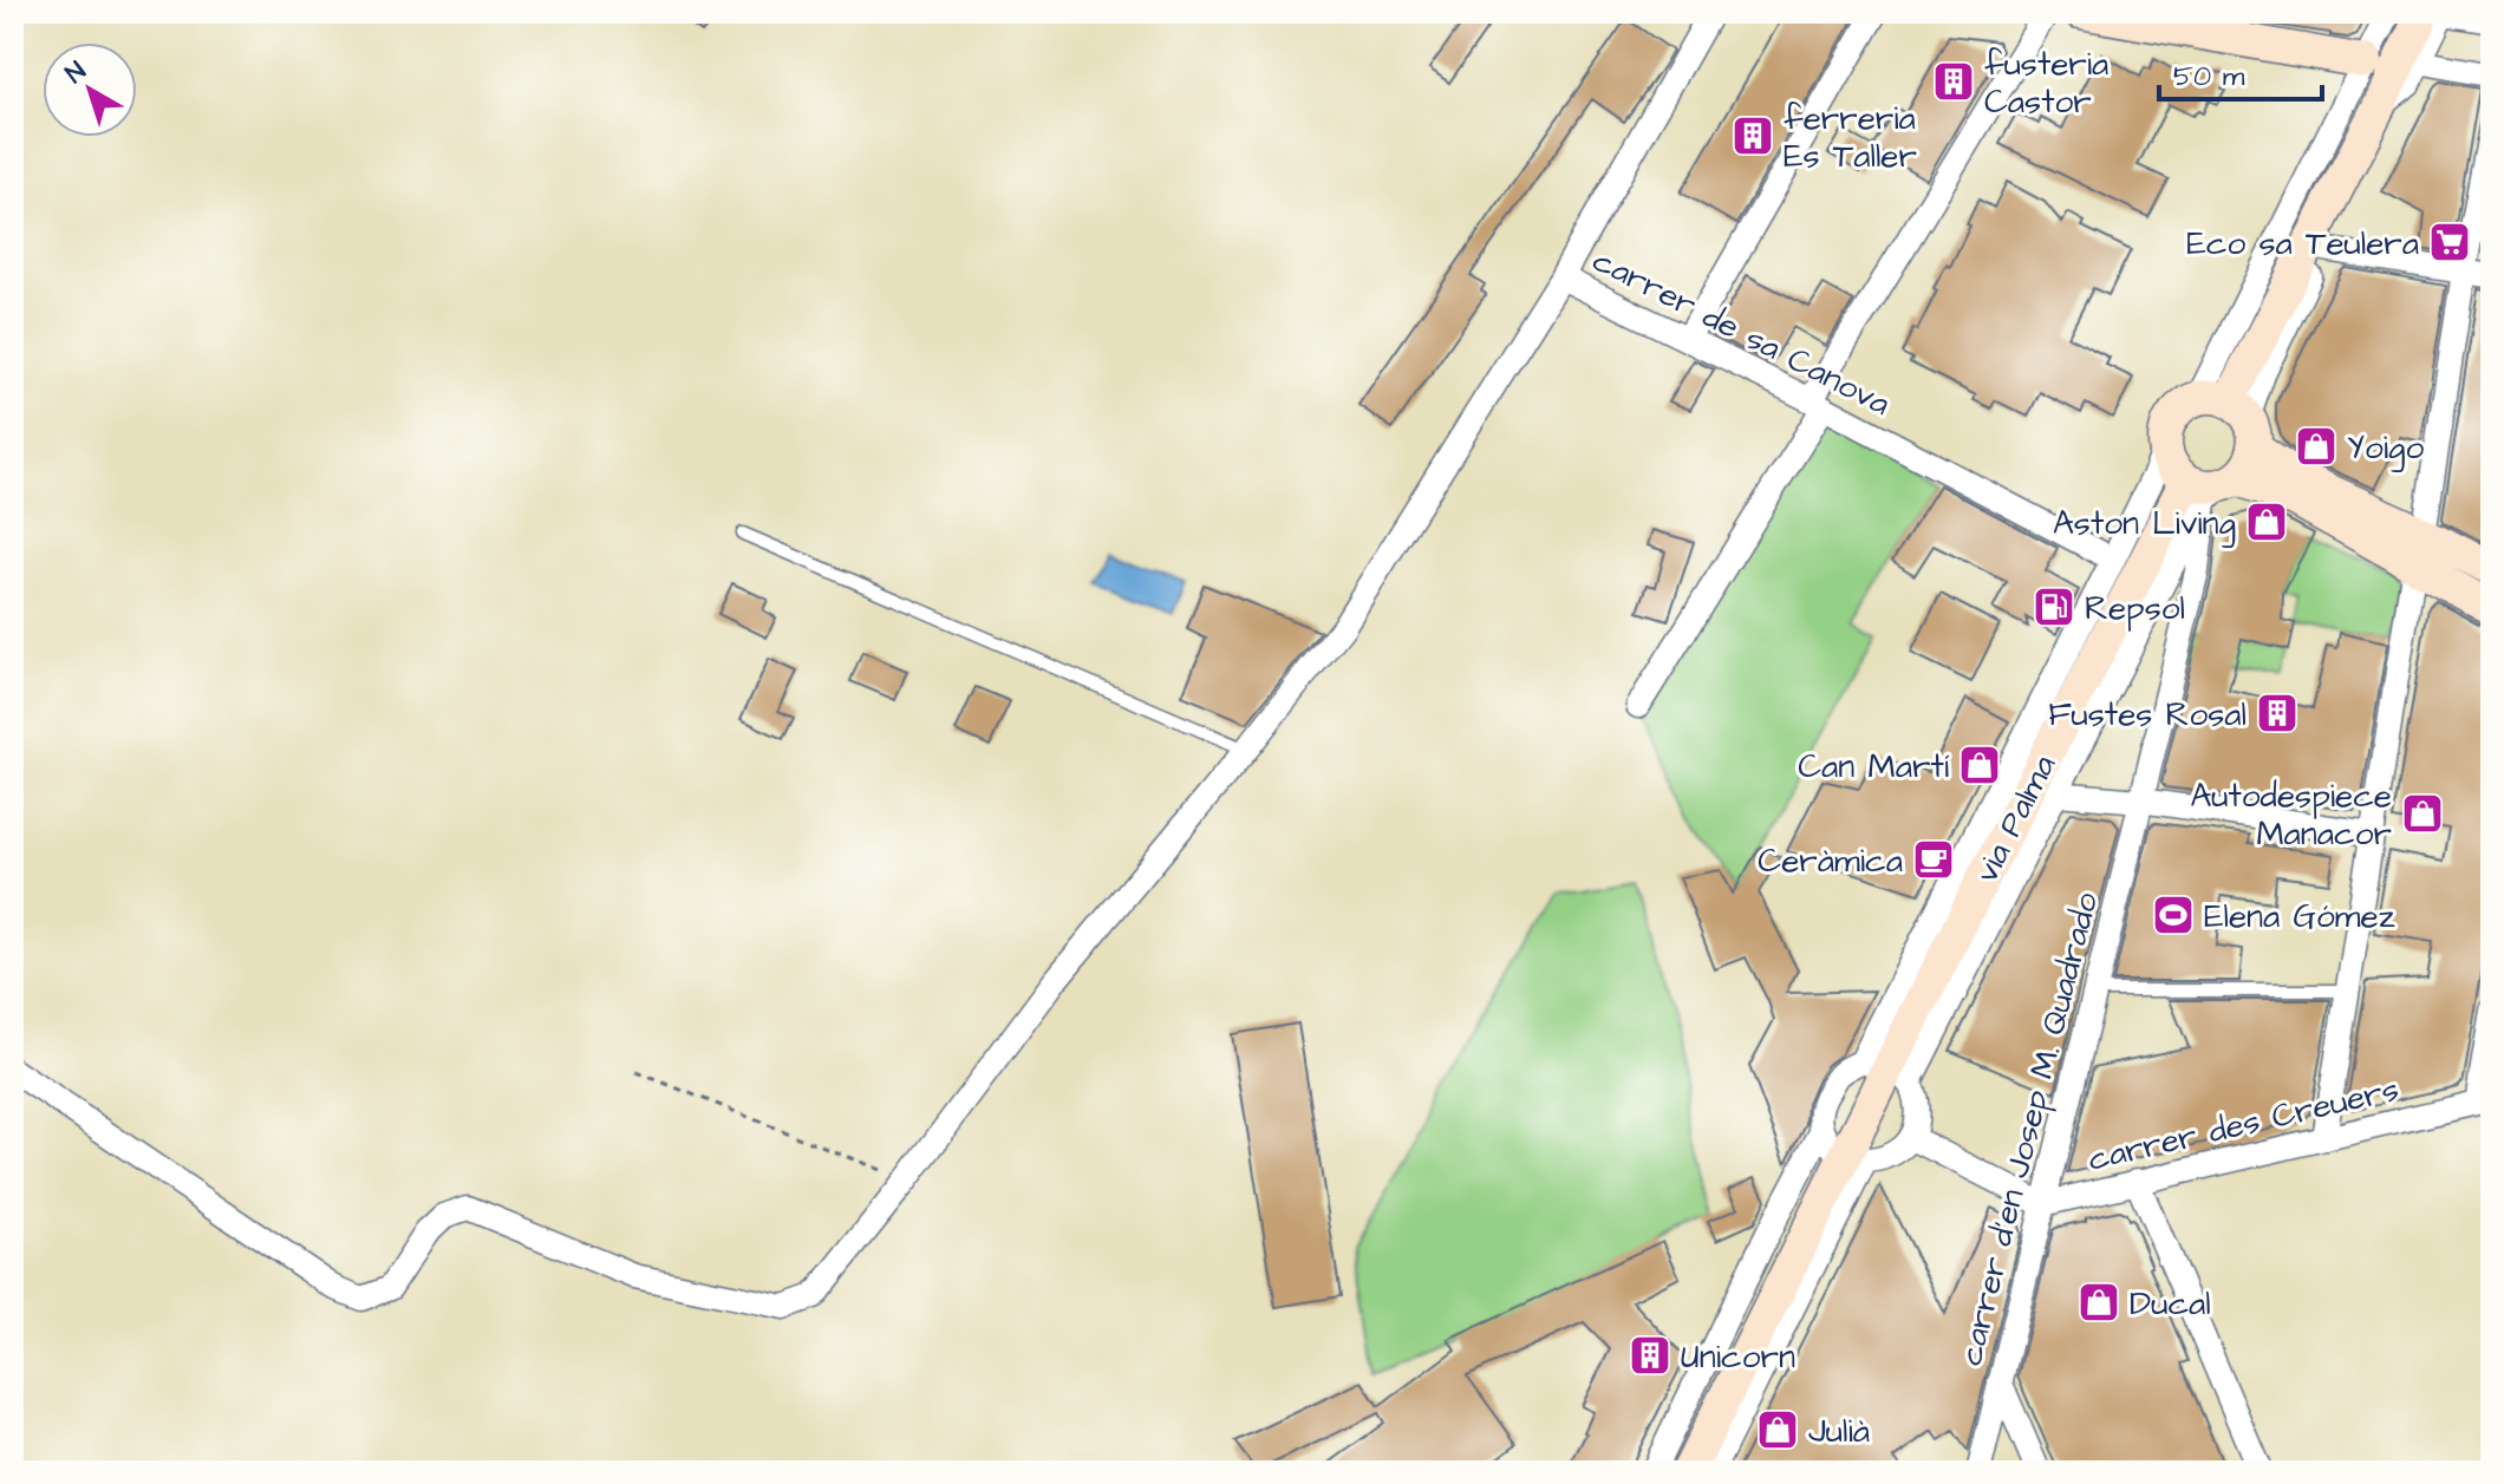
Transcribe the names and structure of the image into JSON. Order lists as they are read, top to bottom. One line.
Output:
{"streets":{"main road":["via Palma"],"street":["carrer de sa Canova","carrer des Creuers","carrer d'en Josep M. Quadrado"]},"crossings":[["carrer de sa Canova","via Palma"],["via Palma","carrer d'en Josep M. Quadrado"],["carrer des Creuers","carrer d'en Josep M. Quadrado"]],"places":{"building":["fusteria Castor","ferreria Es Taller","Fustes Rosal","Unicorn"],"supermarket":["Eco sa Teulera"],"shop":["Yoigo","Aston Living","Can Martí","Autodespiece Manacor","Ducal","Julià"],"fuel station":["Repsol"],"cafe":["Ceràmica"],"sports":["Elena Gómez"]},"scale_bar":"50 m","north":"top left"}
